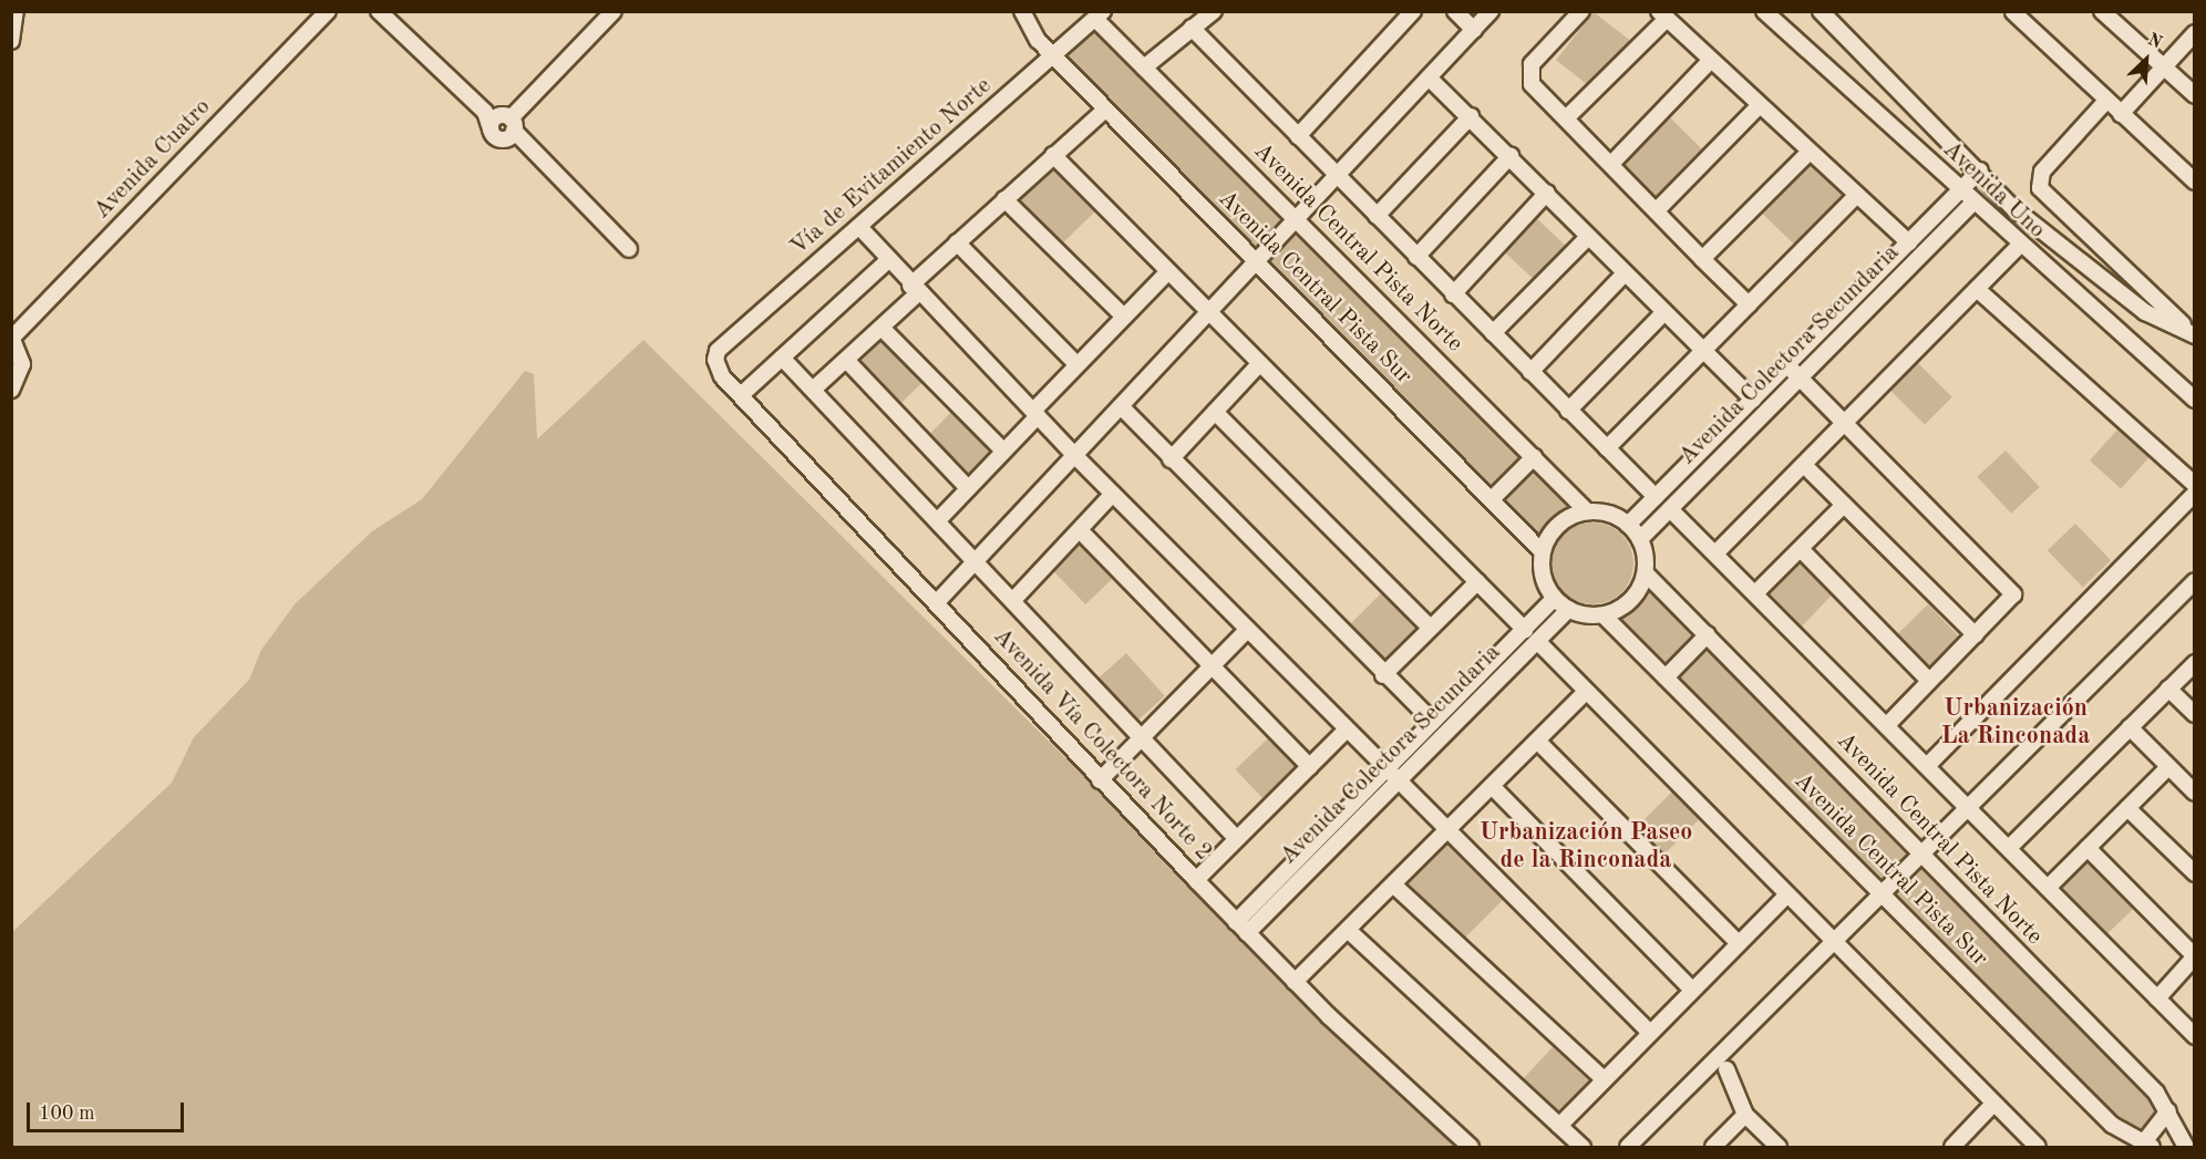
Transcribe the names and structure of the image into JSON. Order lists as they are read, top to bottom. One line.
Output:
{"streets":{"street":["Avenida Cuatro","Vía de Evitamiento Norte","Avenida Uno","Avenida Central Pista Norte","Avenida Central Pista Sur","Avenida Colectora Secundaria","Avenida Vía Colectora Norte 2"]},"crossings":[["Vía de Evitamiento Norte","Avenida Central Pista Norte"],["Vía de Evitamiento Norte","Avenida Central Pista Sur"],["Vía de Evitamiento Norte","Avenida Vía Colectora Norte 2"],["Avenida Uno","Avenida Colectora Secundaria"],["Avenida Central Pista Norte","Avenida Central Pista Sur"],["Avenida Central Pista Norte","Avenida Colectora Secundaria"],["Avenida Central Pista Sur","Avenida Colectora Secundaria"],["Avenida Colectora Secundaria","Avenida Vía Colectora Norte 2"]],"districts":["Urbanización La Rinconada","Urbanización Paseo de la Rinconada"],"scale_bar":"100 m","north":"top right"}
